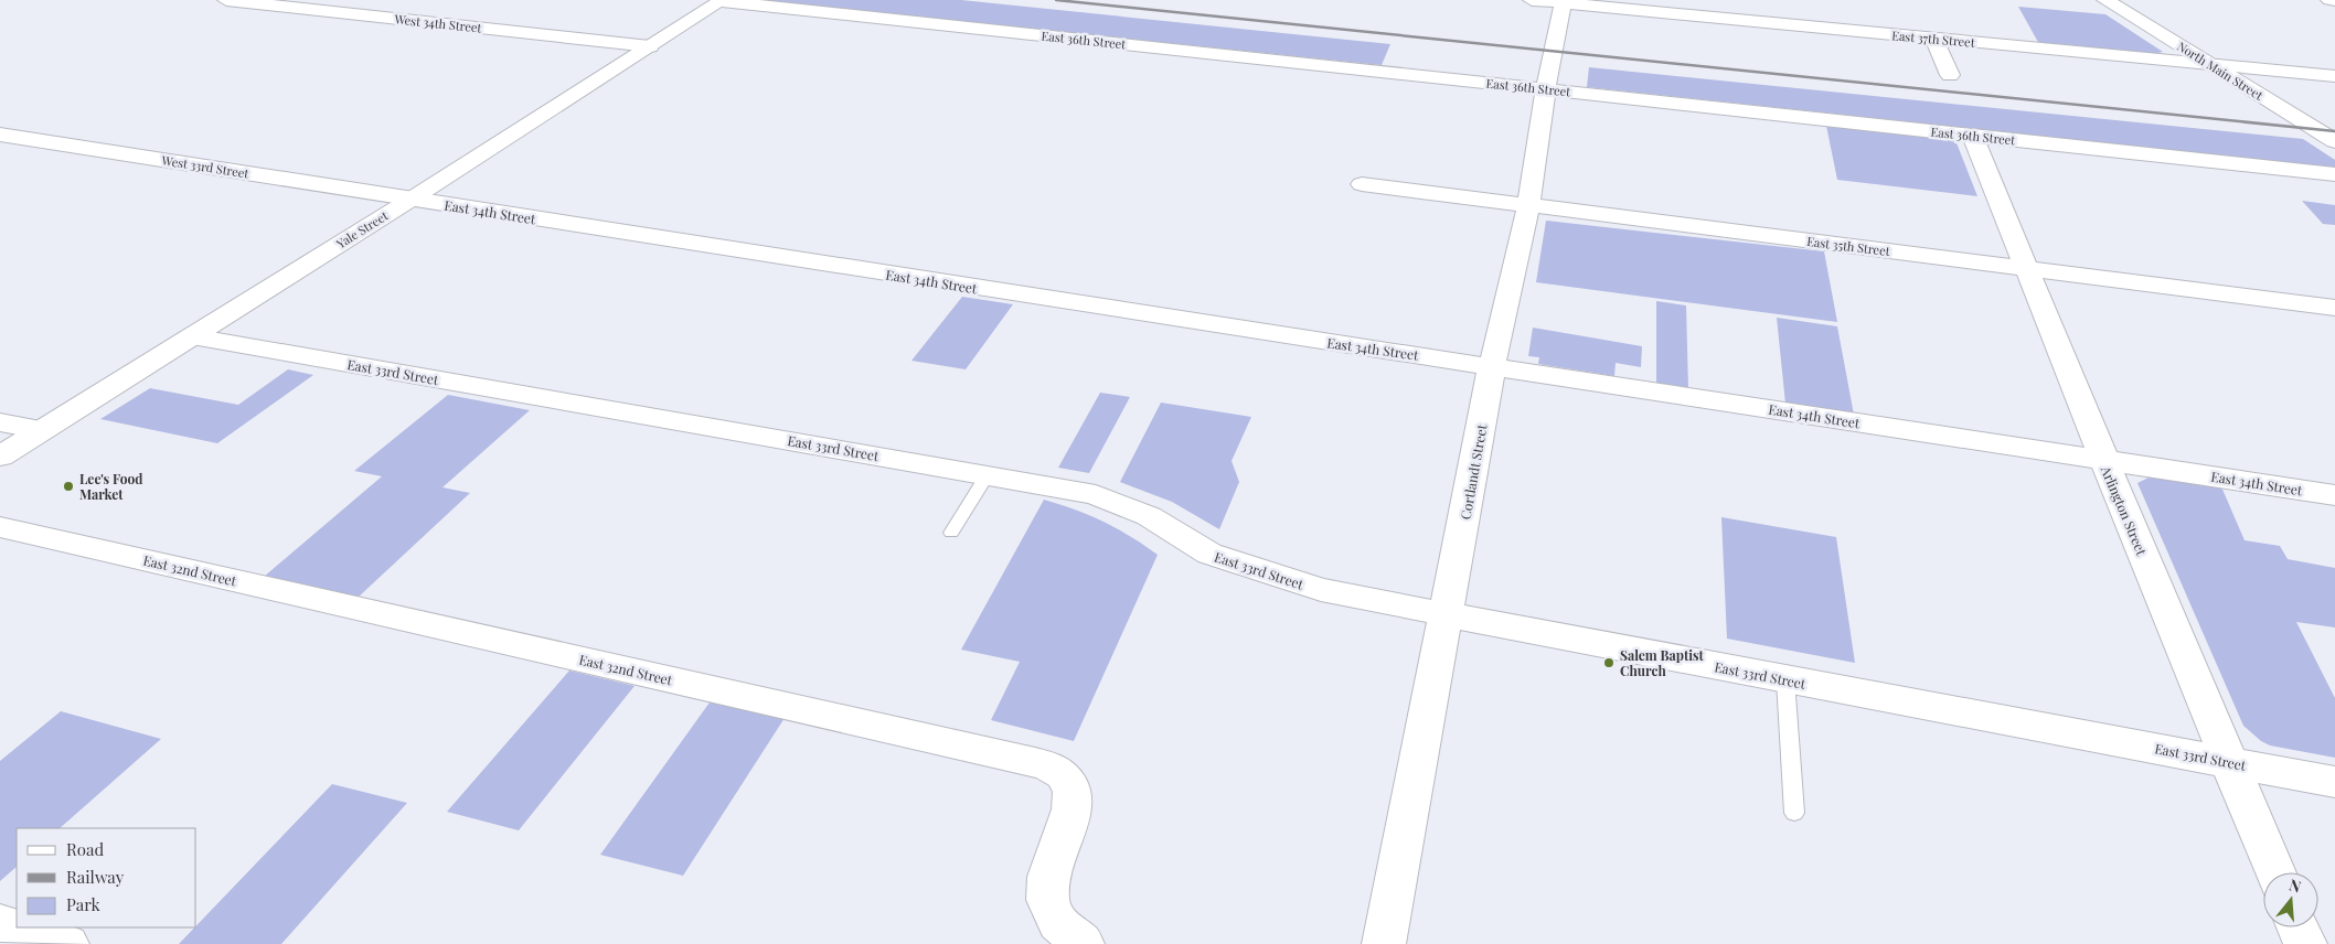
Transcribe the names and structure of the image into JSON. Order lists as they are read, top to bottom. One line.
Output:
{"streets":{"street":["West 34th Street","East 37th Street","East 36th Street","North Main Street","West 33rd Street","East 34th Street","Yale Street","East 35th Street","East 33rd Street","Cortlandt Street","Arlington Street","East 32nd Street"]},"crossings":[["West 34th Street","Yale Street"],["East 37th Street","North Main Street"],["East 37th Street","Cortlandt Street"],["East 36th Street","Yale Street"],["East 36th Street","Cortlandt Street"],["East 36th Street","Arlington Street"],["West 33rd Street","East 34th Street"],["West 33rd Street","Yale Street"],["East 34th Street","Yale Street"],["East 34th Street","Cortlandt Street"],["East 34th Street","Arlington Street"],["Yale Street","East 33rd Street"],["East 35th Street","Cortlandt Street"],["East 35th Street","Arlington Street"],["East 33rd Street","Cortlandt Street"],["East 33rd Street","Arlington Street"]],"places":["Lee's Food Market","Salem Baptist Church"],"legend":["Road","Railway","Park"],"north":"top"}
